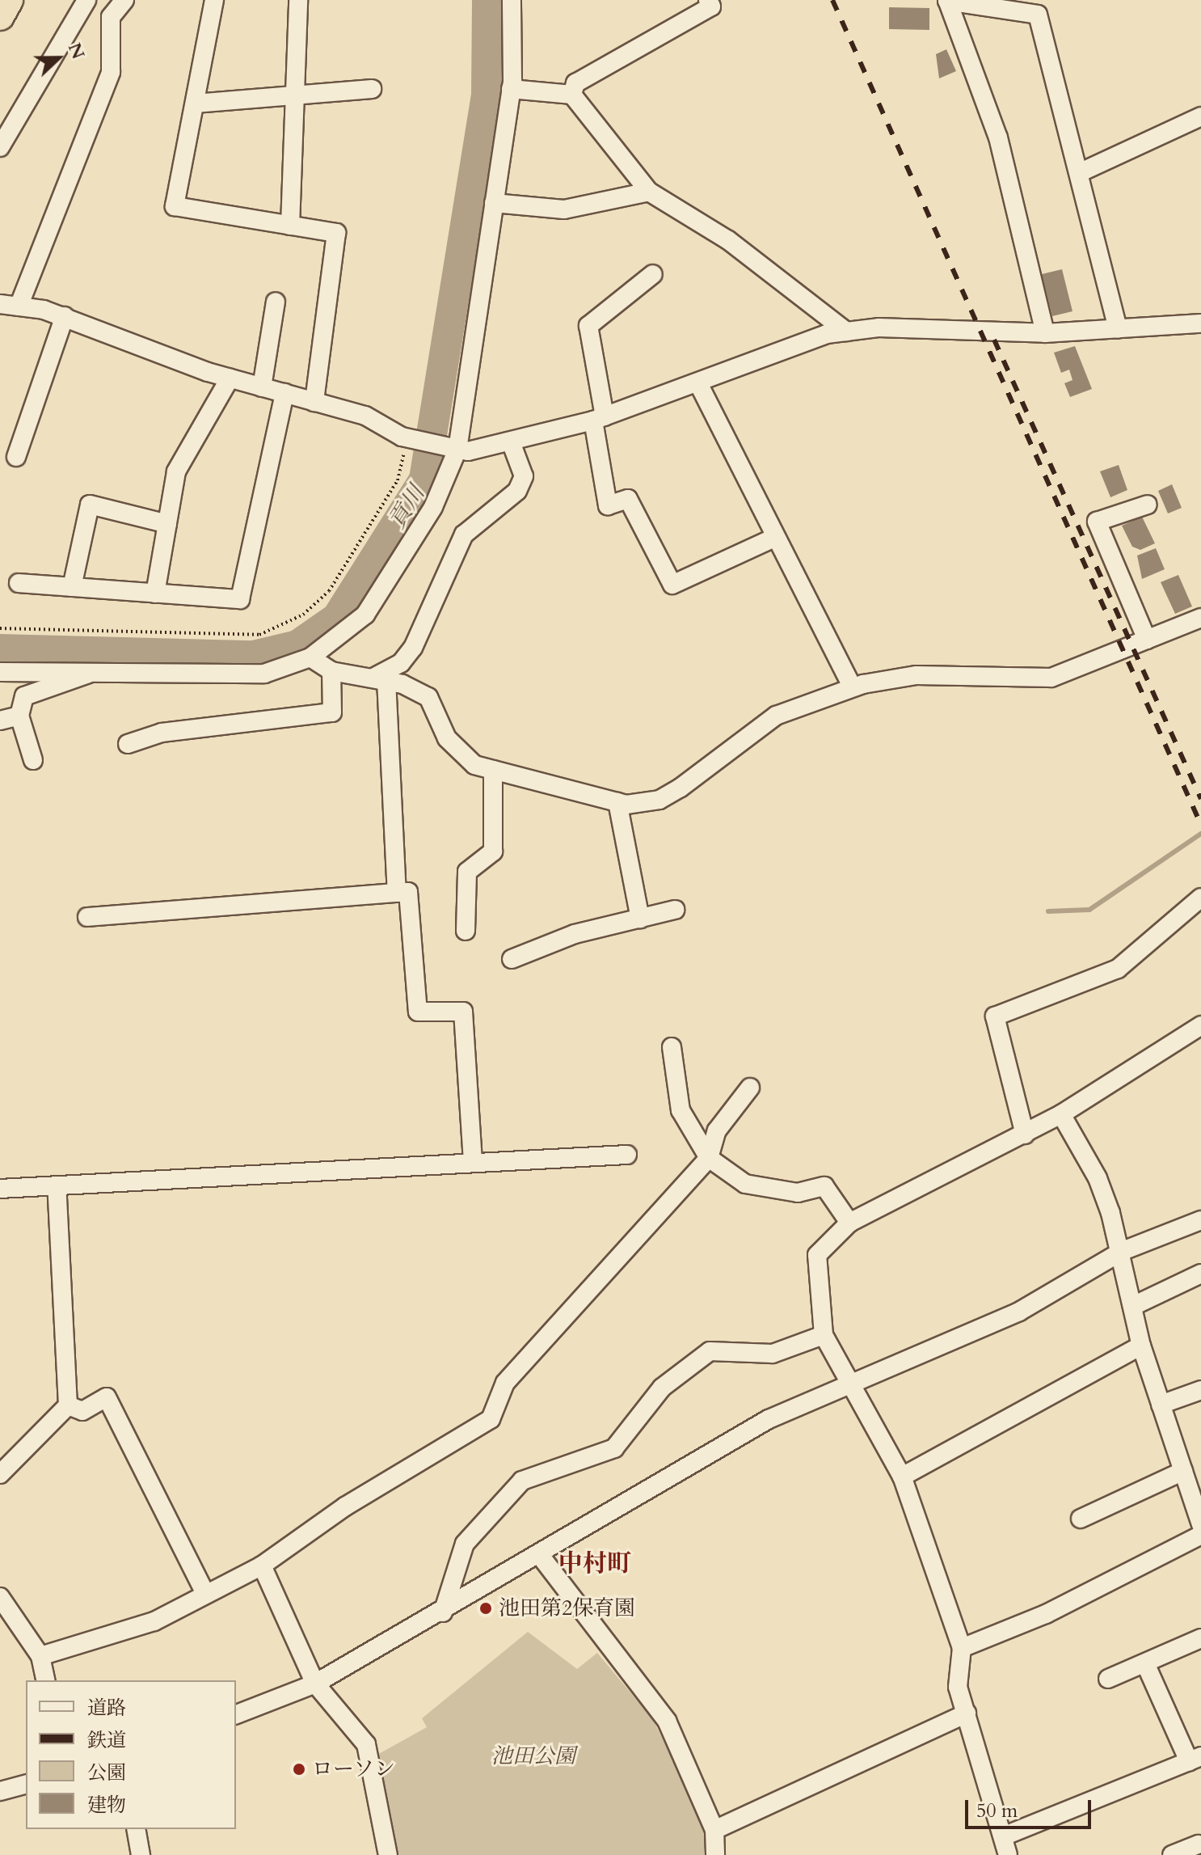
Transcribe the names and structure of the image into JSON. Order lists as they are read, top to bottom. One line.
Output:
{"districts":["中村町"],"water":["貢川"],"parks":["池田公園"],"places":["池田第2保育園","ローソン"],"legend":["道路","鉄道","公園","建物"],"scale_bar":"50 m","north":"right"}
